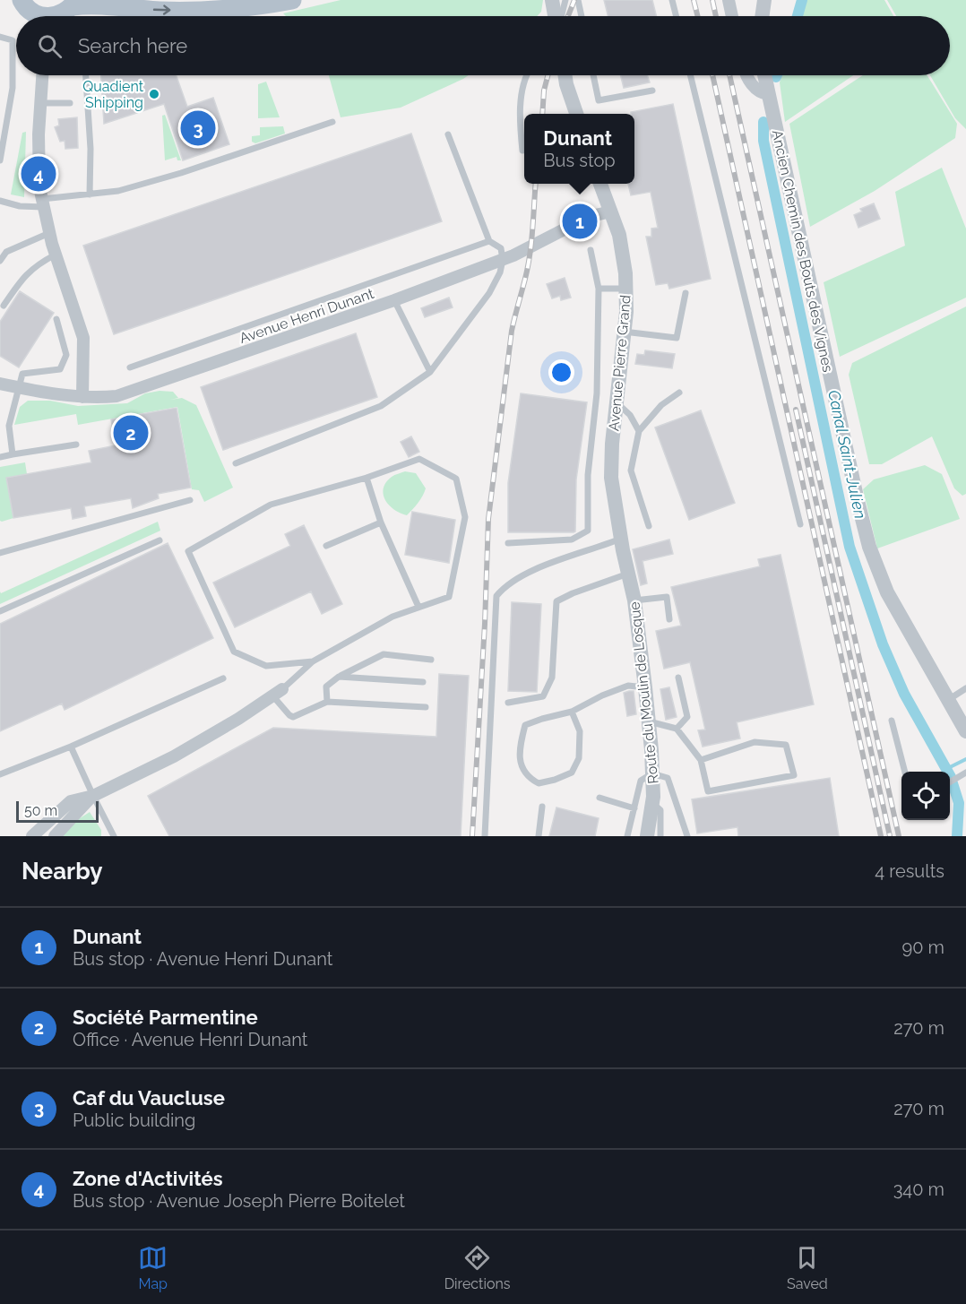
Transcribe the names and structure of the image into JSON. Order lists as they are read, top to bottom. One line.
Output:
{"streets":{"street":["Ancien Chemin des Bouts des Vignes","Avenue Henri Dunant","Avenue Pierre Grand","Route du Moulin de Losque"]},"crossings":[["Avenue Henri Dunant","Avenue Pierre Grand"],["Avenue Pierre Grand","Route du Moulin de Losque"]],"water":["Canal Saint-Julien"],"places":["Quadient Shipping"],"scale_bar":"50 m","page":{"search":"Search here","pins":["3","4","1","2"],"popup":["Dunant","Bus stop"],"scale":"50 m","heading":["Nearby","4 results"],"list":[{"mark":"1","name":"Dunant","note":"Bus stop · Avenue Henri Dunant","value":"90 m"},{"mark":"2","name":"Société Parmentine","note":"Office · Avenue Henri Dunant","value":"270 m"},{"mark":"3","name":"Caf du Vaucluse","note":"Public building","value":"270 m"},{"mark":"4","name":"Zone d'Activités","note":"Bus stop · Avenue Joseph Pierre Boitelet","value":"340 m"}],"nav":["Map","Directions","Saved"]}}
